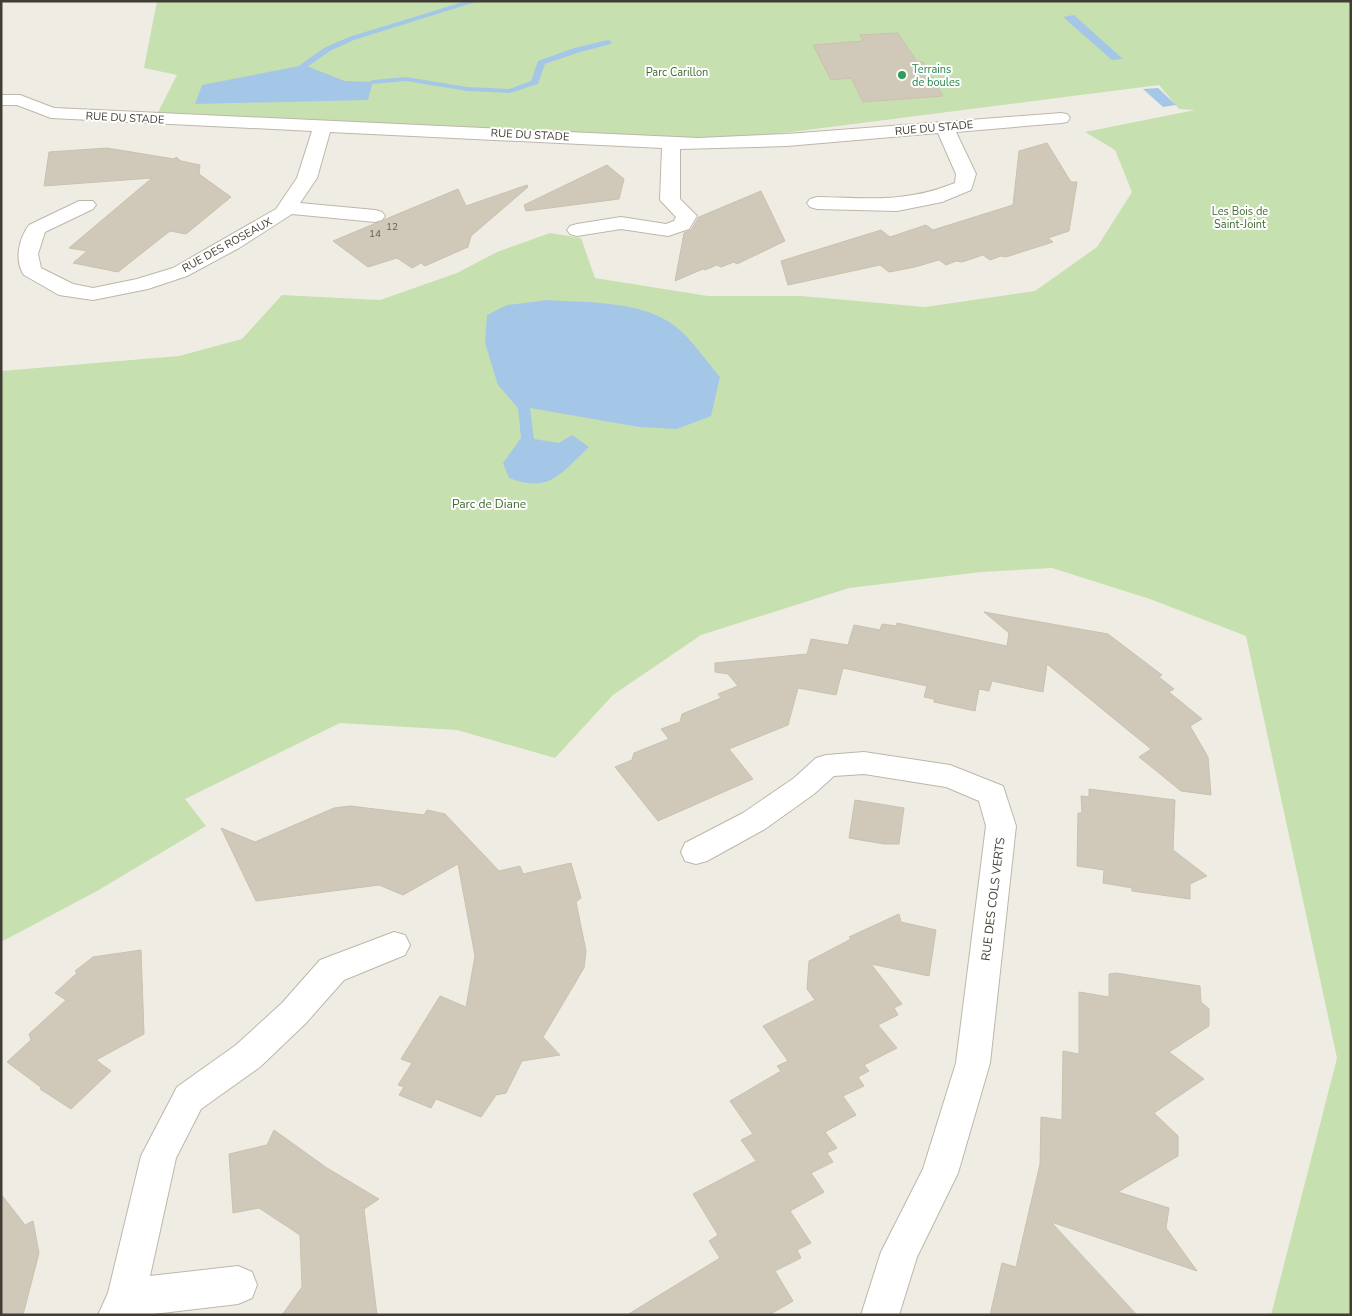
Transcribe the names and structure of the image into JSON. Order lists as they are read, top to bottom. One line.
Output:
{"streets":{"street":["RUE DU STADE","RUE DES ROSEAUX","RUE DES COLS VERTS"]},"crossings":[["RUE DU STADE","RUE DES ROSEAUX"]],"parks":["Parc Carillon","Les Bois de Saint-Joint","Parc de Diane"],"places":["Terrains de boules"],"house_numbers":["12","14"]}
